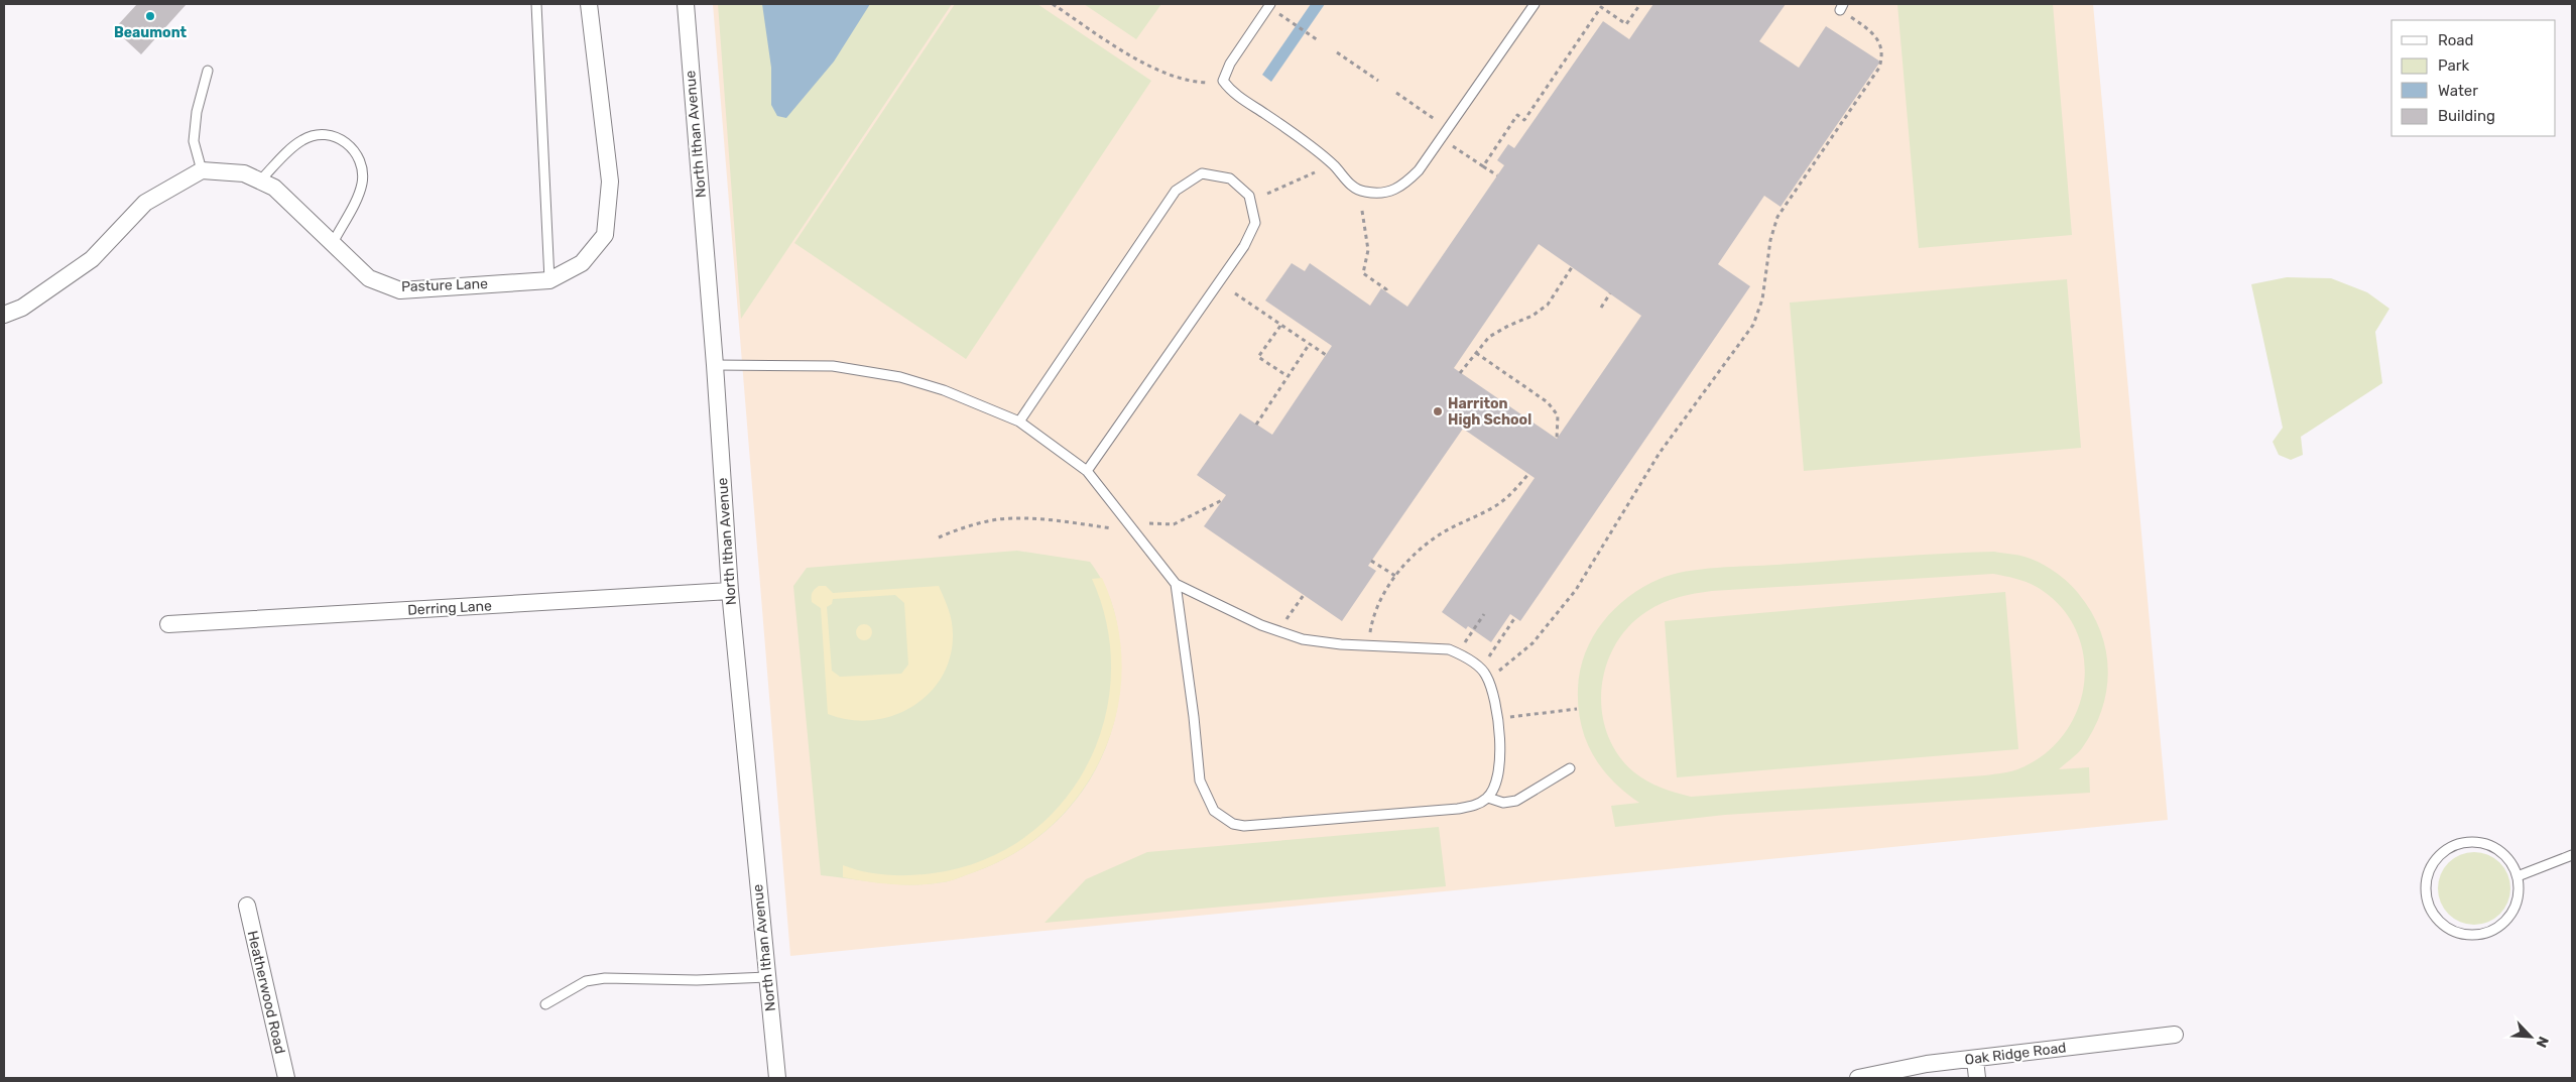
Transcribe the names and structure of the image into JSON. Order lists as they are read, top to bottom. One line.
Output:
{"streets":{"street":["North Ithan Avenue","Pasture Lane","Derring Lane","Heatherwood Road","Oak Ridge Road"]},"crossings":[["North Ithan Avenue","Derring Lane"]],"places":["Beaumont","Harriton High School"],"legend":["Road","Park","Water","Building"],"north":"bottom right"}
